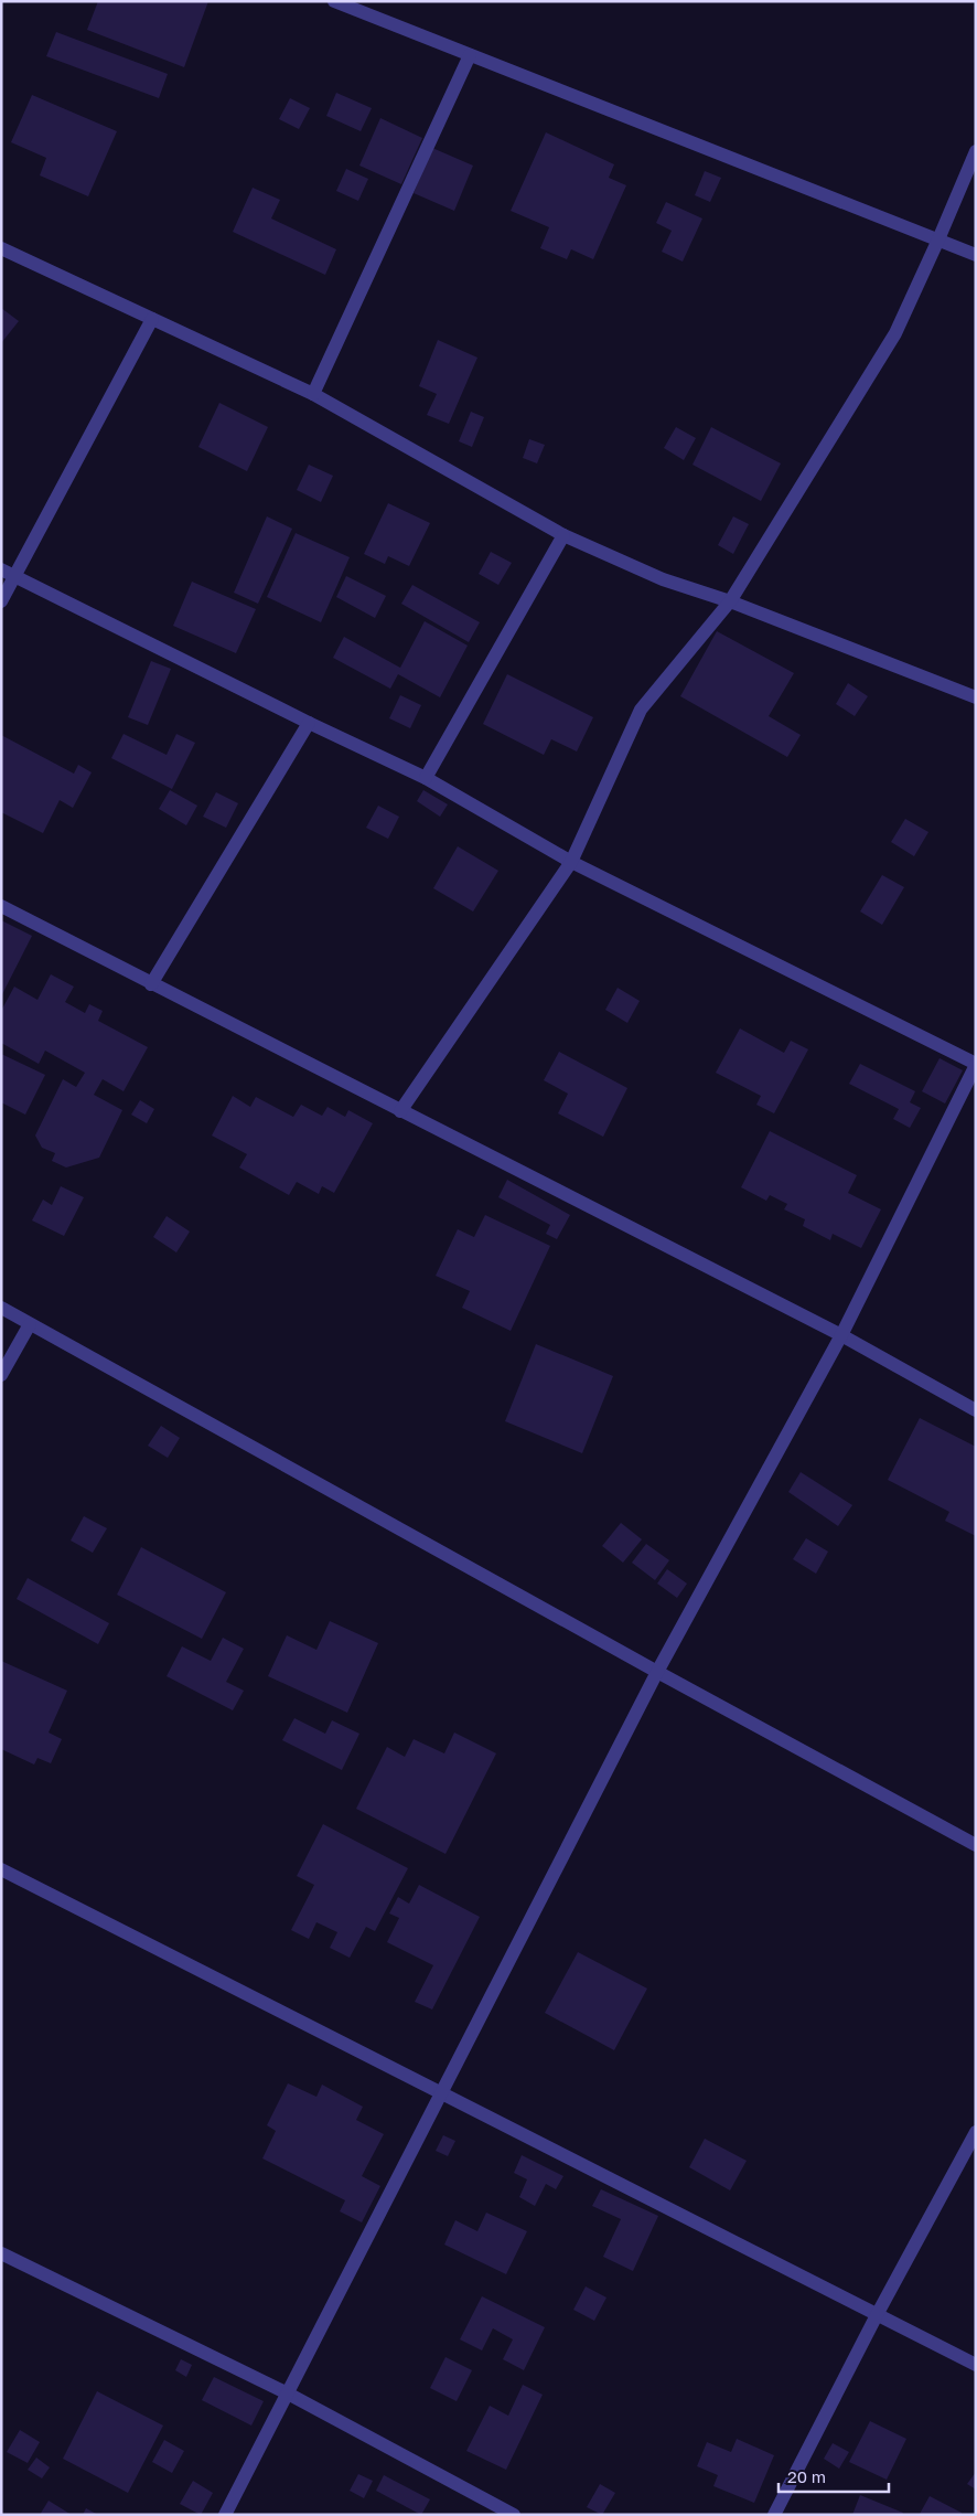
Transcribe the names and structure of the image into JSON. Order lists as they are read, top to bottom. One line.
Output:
{"scale_bar":"20 m"}
